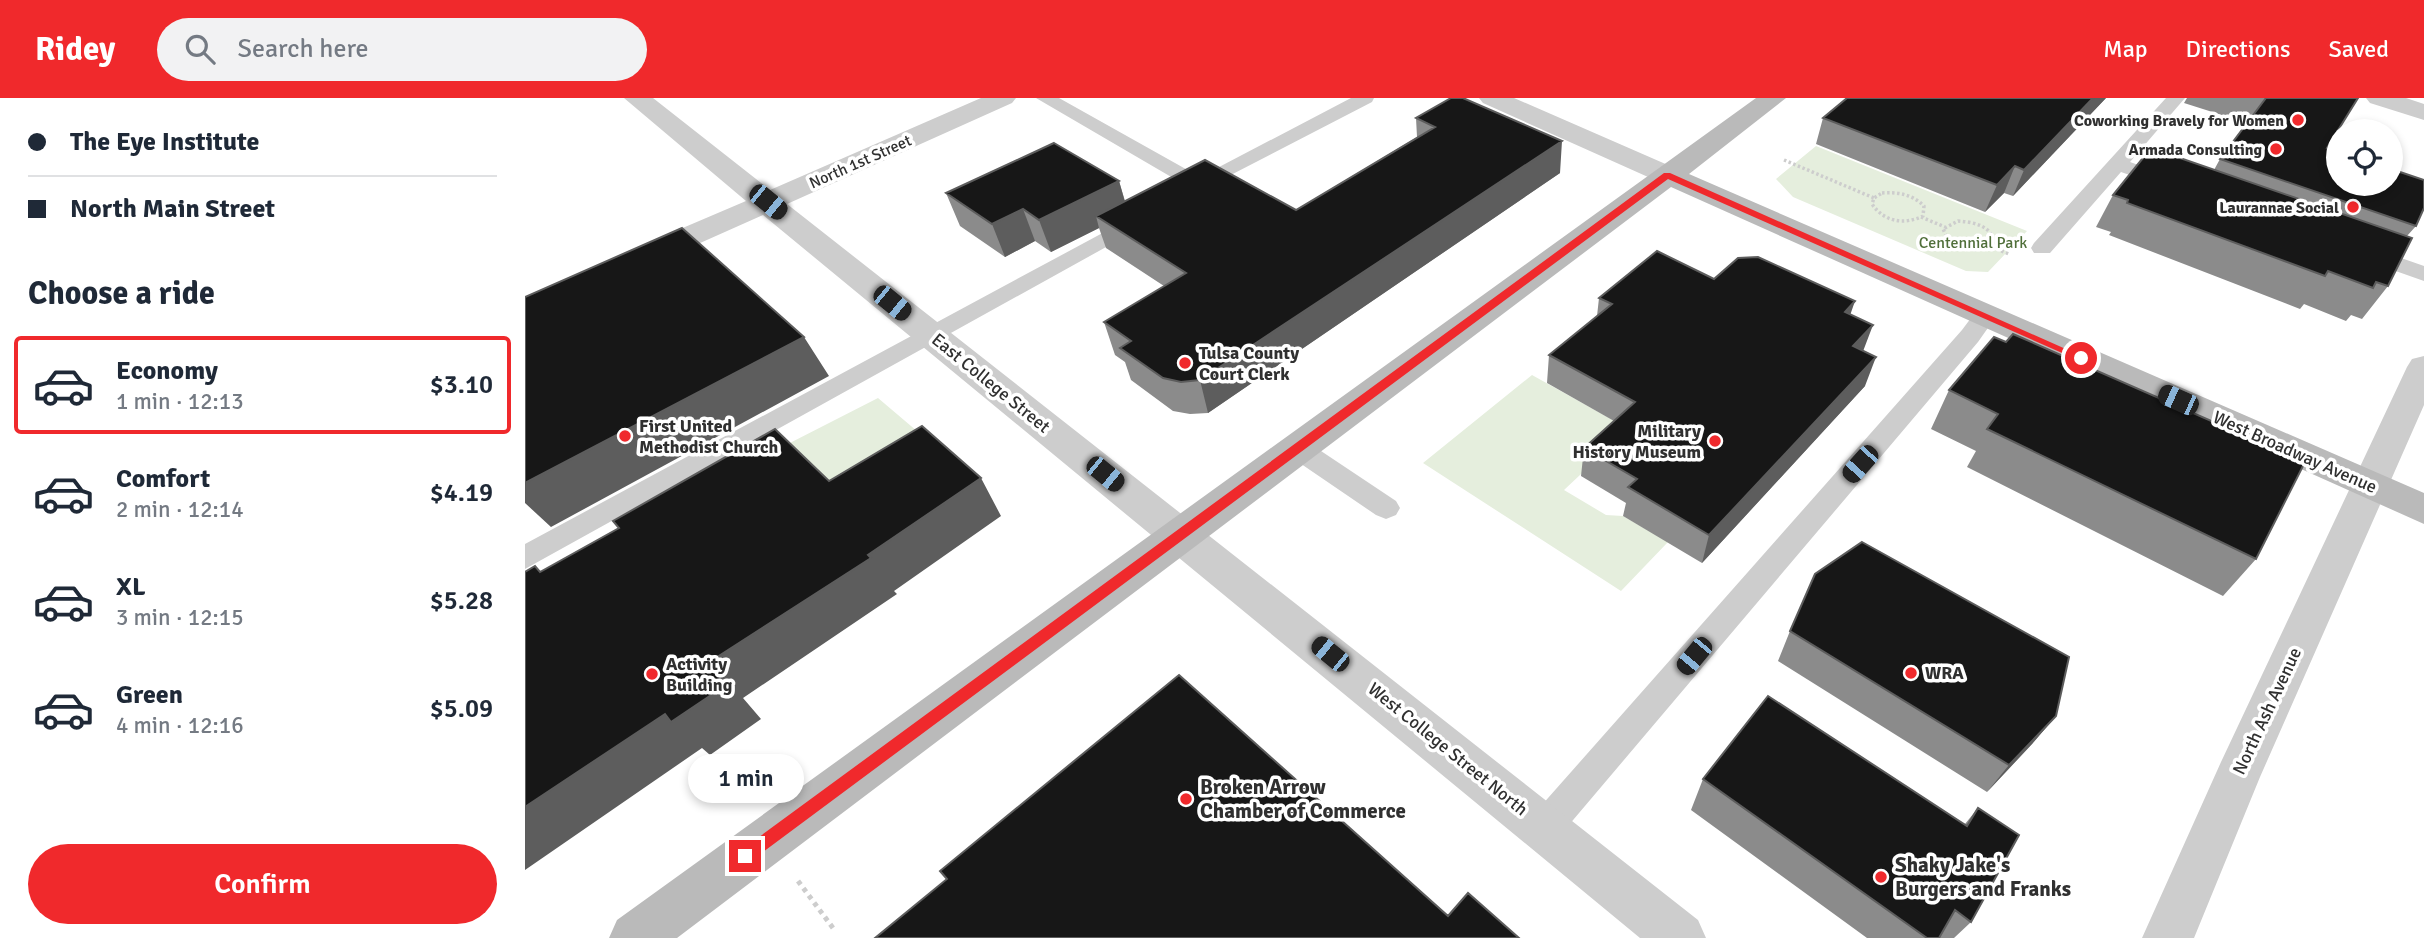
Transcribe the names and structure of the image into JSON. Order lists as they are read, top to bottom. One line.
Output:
{"streets":{"main road":["West Broadway Avenue"],"street":["North 1st Street","East College Street","North Ash Avenue","West College Street North"]},"crossings":[["North 1st Street","East College Street"],["East College Street","West College Street North"],["West Broadway Avenue","North Ash Avenue"]],"parks":["Centennial Park"],"places":["Coworking Bravely for Women","Armada Consulting","Laurannae Social","Tulsa County Court Clerk","First United Methodist Church","Military History Museum","WRA","Activity Building","Broken Arrow Chamber of Commerce","Shaky Jake's Burgers and Franks"],"page":{"header":"Ridey","search":"Search here","nav":["Map","Directions","Saved"],"banner":["The Eye Institute","North Main Street"],"heading":"Choose a ride","list":[{"name":"Economy","note":"1 min · 12:13","value":"$3.10"},{"name":"Comfort","note":"2 min · 12:14","value":"$4.19"},{"name":"XL","note":"3 min · 12:15","value":"$5.28"},{"name":"Green","note":"4 min · 12:16","value":"$5.09"}],"bubble":"1 min","buttons":"Confirm"}}
